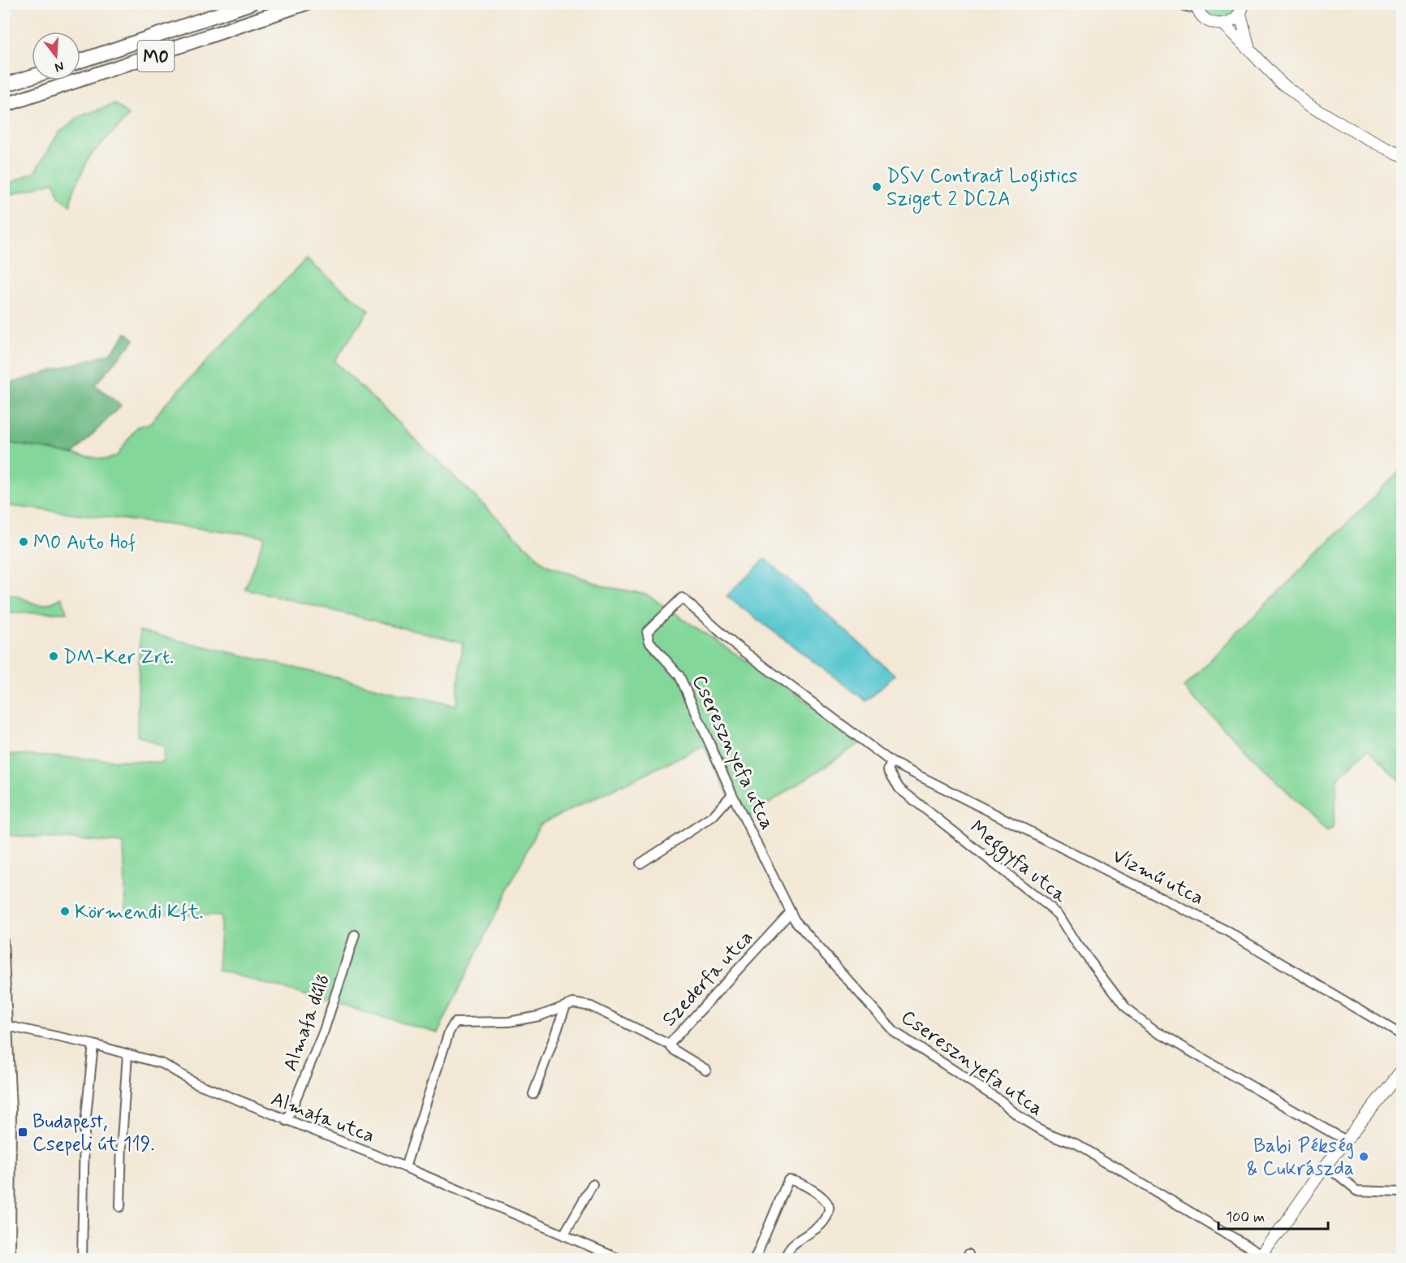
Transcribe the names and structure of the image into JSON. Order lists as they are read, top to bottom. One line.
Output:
{"streets":{"highway":["M0"],"street":["Cseresznyefa utca","Meggyfa utca","Vízmű utca","Szederfa utca","Almafa dűlő","Almafa utca"]},"crossings":[["Cseresznyefa utca","Meggyfa utca"],["Cseresznyefa utca","Vízmű utca"],["Cseresznyefa utca","Szederfa utca"],["Meggyfa utca","Vízmű utca"],["Szederfa utca","Almafa utca"],["Almafa dűlő","Almafa utca"]],"places":{"other":["DSV Contract Logistics Sziget 2 DC2A","M0 Auto Hof","DM-Ker Zrt.","Körmendi Kft.","Babi Pékség & Cukrászda"],"transit":["Budapest, Csepeli út 119."]},"scale_bar":"100 m","north":"bottom"}
